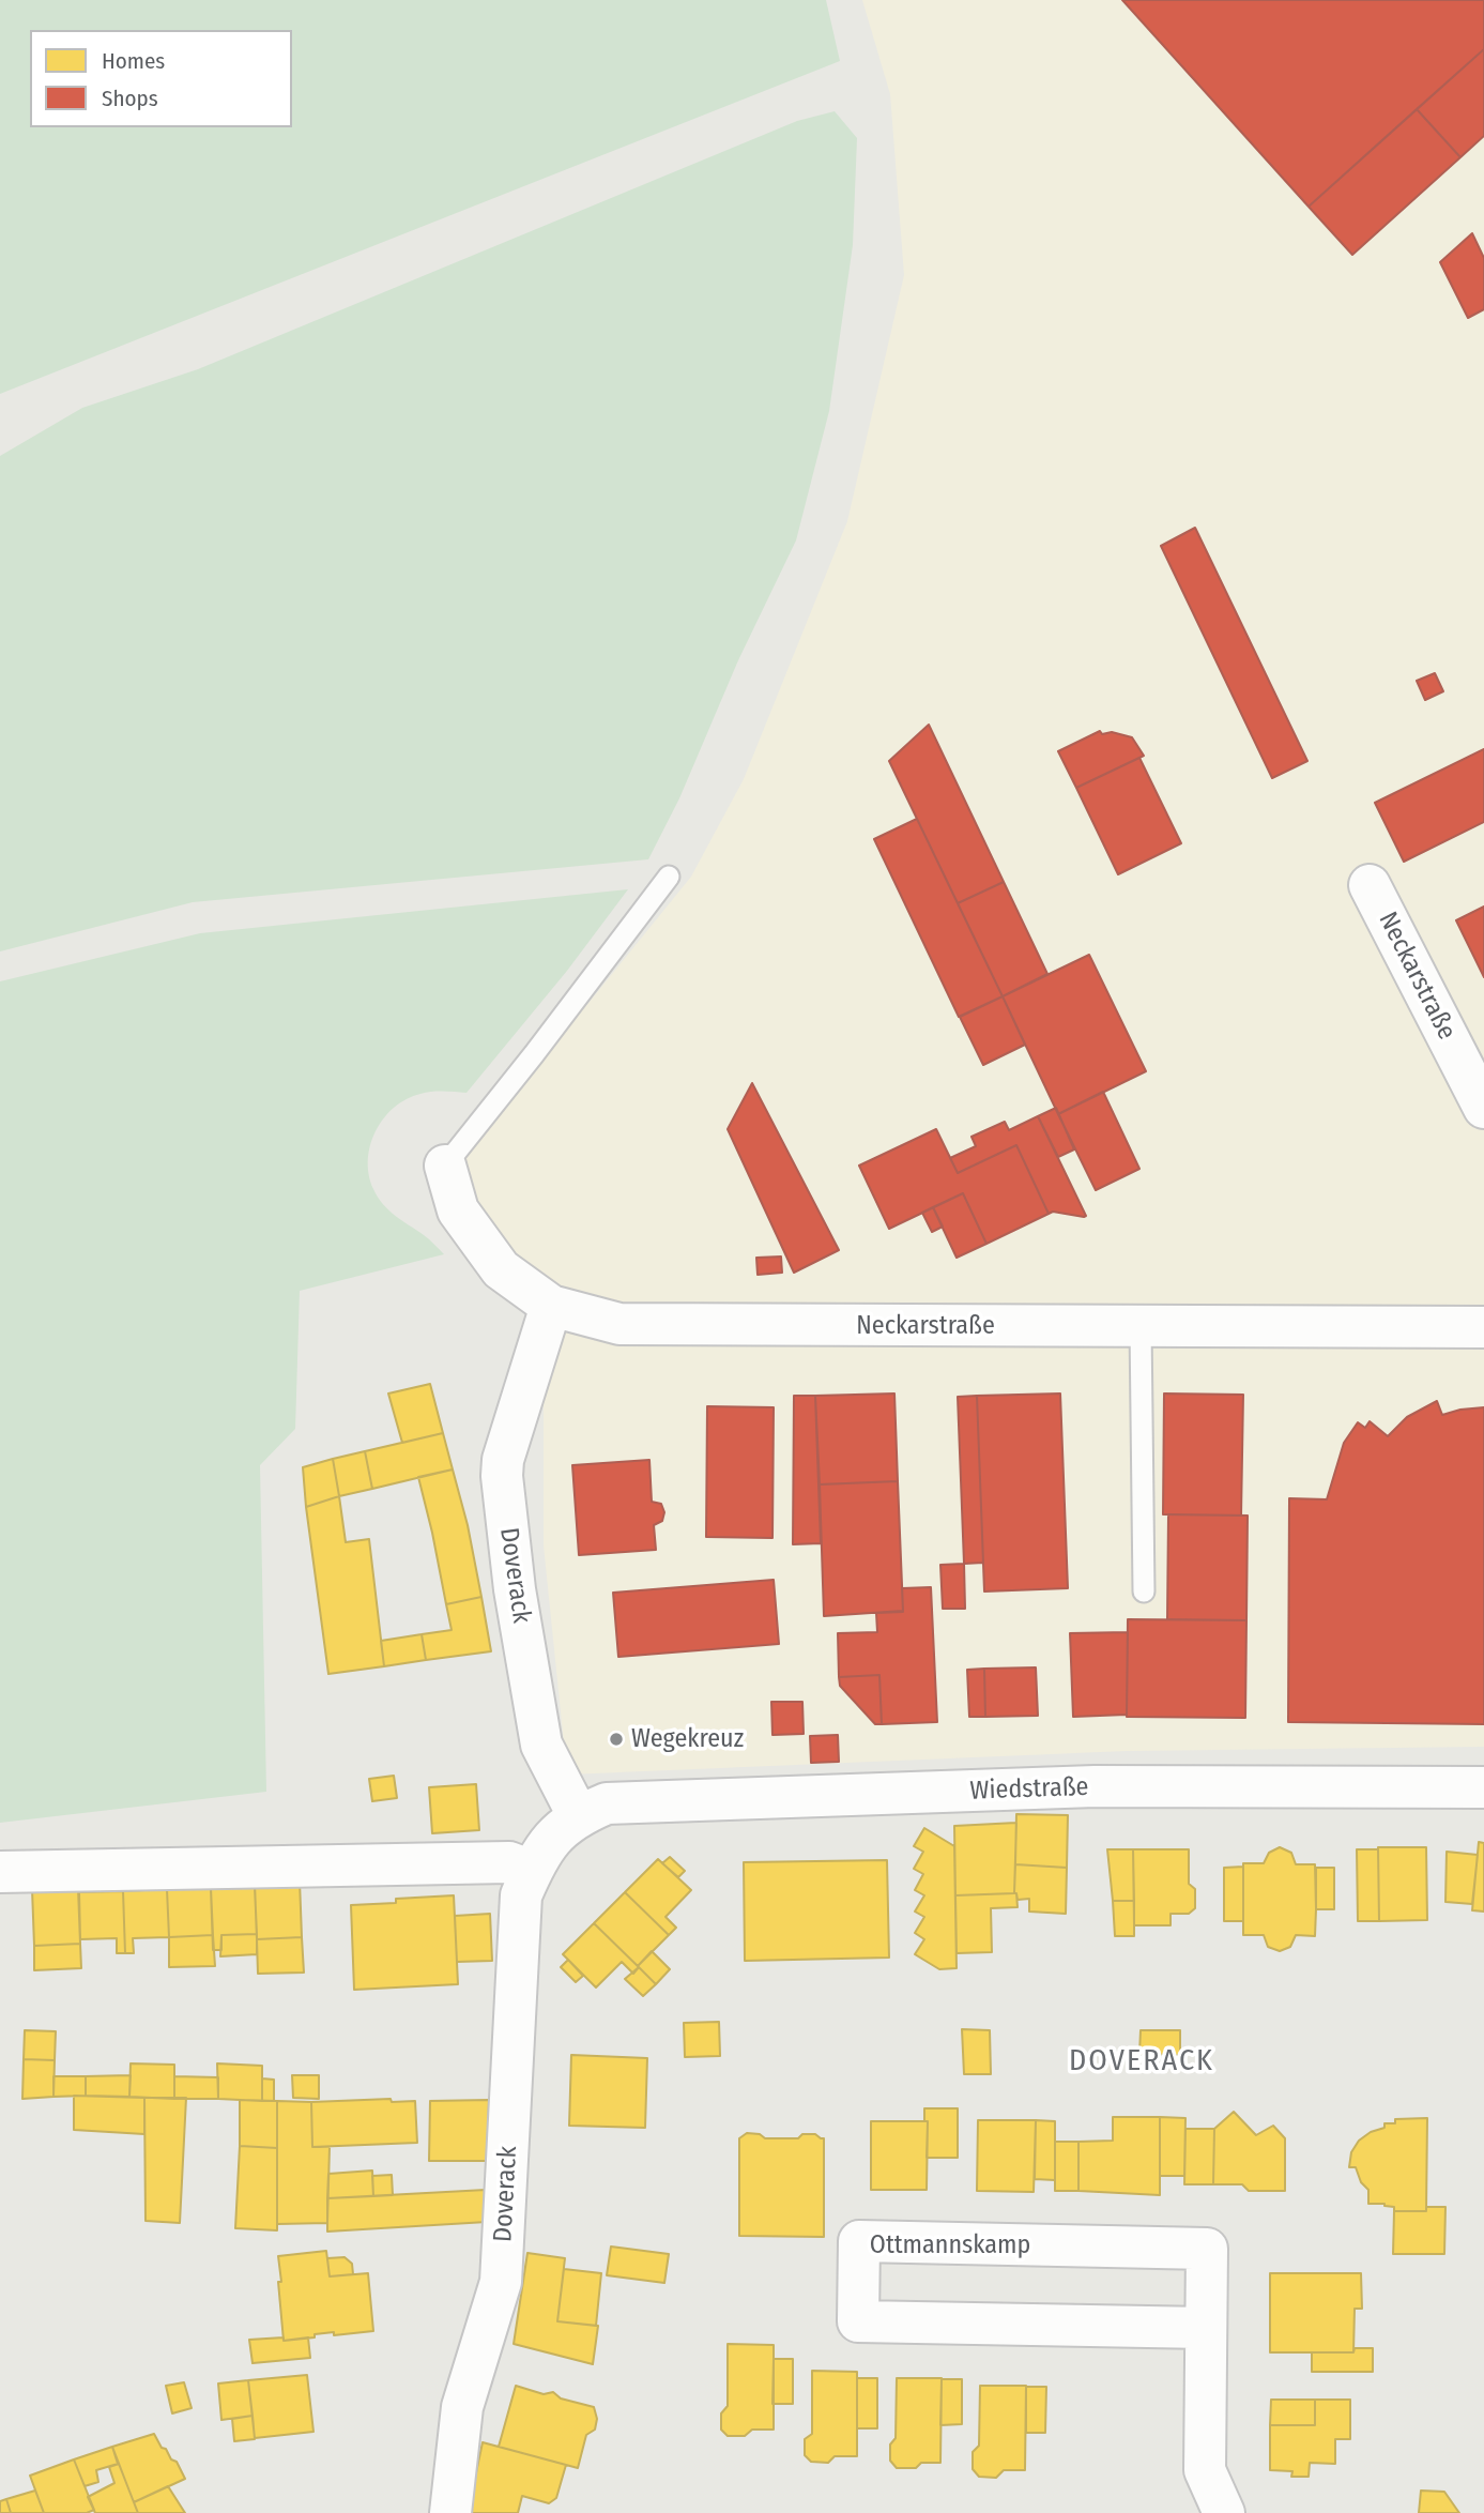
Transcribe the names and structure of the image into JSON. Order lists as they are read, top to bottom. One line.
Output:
{"streets":{"street":["Neckarstraße","Doverack","Wiedstraße","Ottmannskamp"]},"crossings":[["Neckarstraße","Doverack"],["Doverack","Wiedstraße"]],"districts":["DOVERACK"],"places":["Wegekreuz"],"legend":["Homes","Shops"]}
